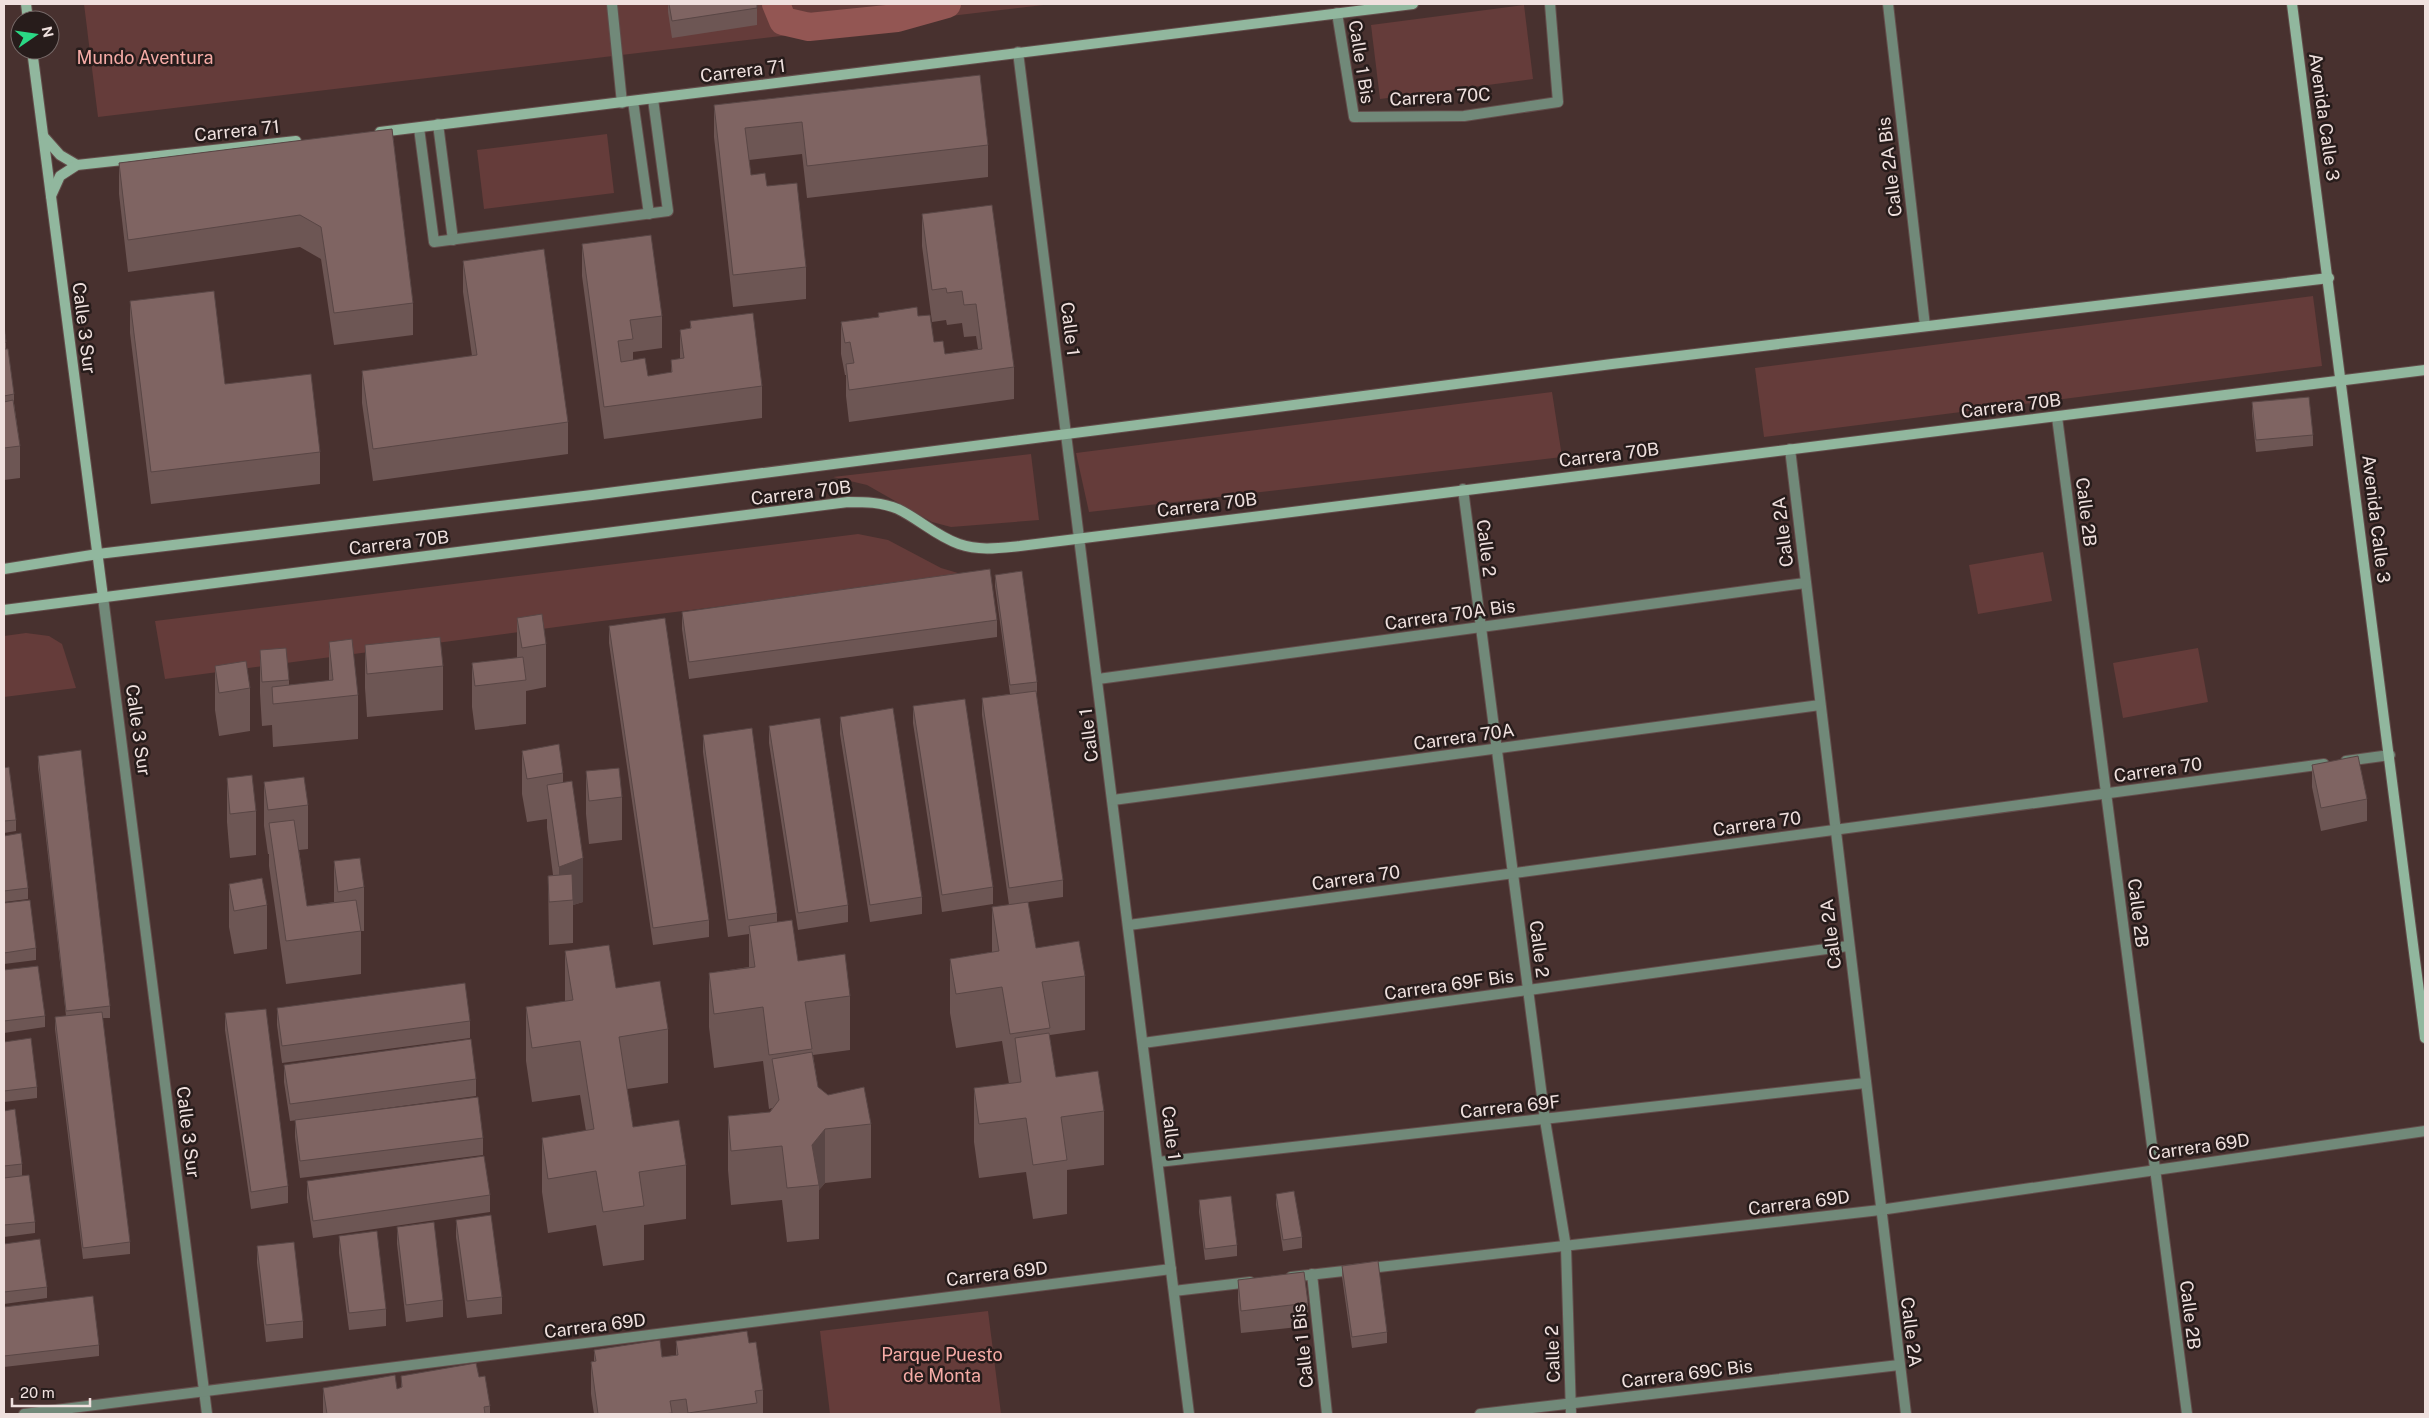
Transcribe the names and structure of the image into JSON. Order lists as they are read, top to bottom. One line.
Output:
{"streets":{"street":["Calle 1 Bis","Carrera 71","Carrera 70C","Avenida Calle 3","Calle 2A Bis","Calle 3 Sur","Calle 1","Carrera 70B","Calle 2B","Calle 2A","Calle 2","Carrera 70A Bis","Carrera 70A","Carrera 70","Carrera 69F Bis","Carrera 69F","Carrera 69D","Carrera 69C Bis"]},"crossings":[["Calle 1 Bis","Carrera 71"],["Calle 1 Bis","Carrera 70C"],["Calle 1 Bis","Carrera 69D"],["Carrera 71","Calle 1"],["Avenida Calle 3","Carrera 70B"],["Avenida Calle 3","Carrera 70"],["Calle 2A Bis","Carrera 70B"],["Calle 3 Sur","Carrera 70B"],["Calle 3 Sur","Carrera 69D"],["Calle 1","Carrera 70B"],["Calle 1","Carrera 70A Bis"],["Calle 1","Carrera 70A"],["Calle 1","Carrera 70"],["Calle 1","Carrera 69F Bis"],["Calle 1","Carrera 69F"],["Calle 1","Carrera 69D"],["Carrera 70B","Calle 2B"],["Carrera 70B","Calle 2A"],["Carrera 70B","Calle 2"],["Calle 2B","Carrera 70"],["Calle 2B","Carrera 69D"],["Calle 2A","Carrera 70A Bis"],["Calle 2A","Carrera 70A"],["Calle 2A","Carrera 70"],["Calle 2A","Carrera 69F Bis"],["Calle 2A","Carrera 69F"],["Calle 2A","Carrera 69D"],["Calle 2A","Carrera 69C Bis"],["Calle 2","Carrera 70A Bis"],["Calle 2","Carrera 70A"],["Calle 2","Carrera 70"],["Calle 2","Carrera 69F Bis"],["Calle 2","Carrera 69F"],["Calle 2","Carrera 69D"],["Calle 2","Carrera 69C Bis"]],"parks":["Mundo Aventura","Parque Puesto de Monta"],"scale_bar":"20 m","north":"right"}
